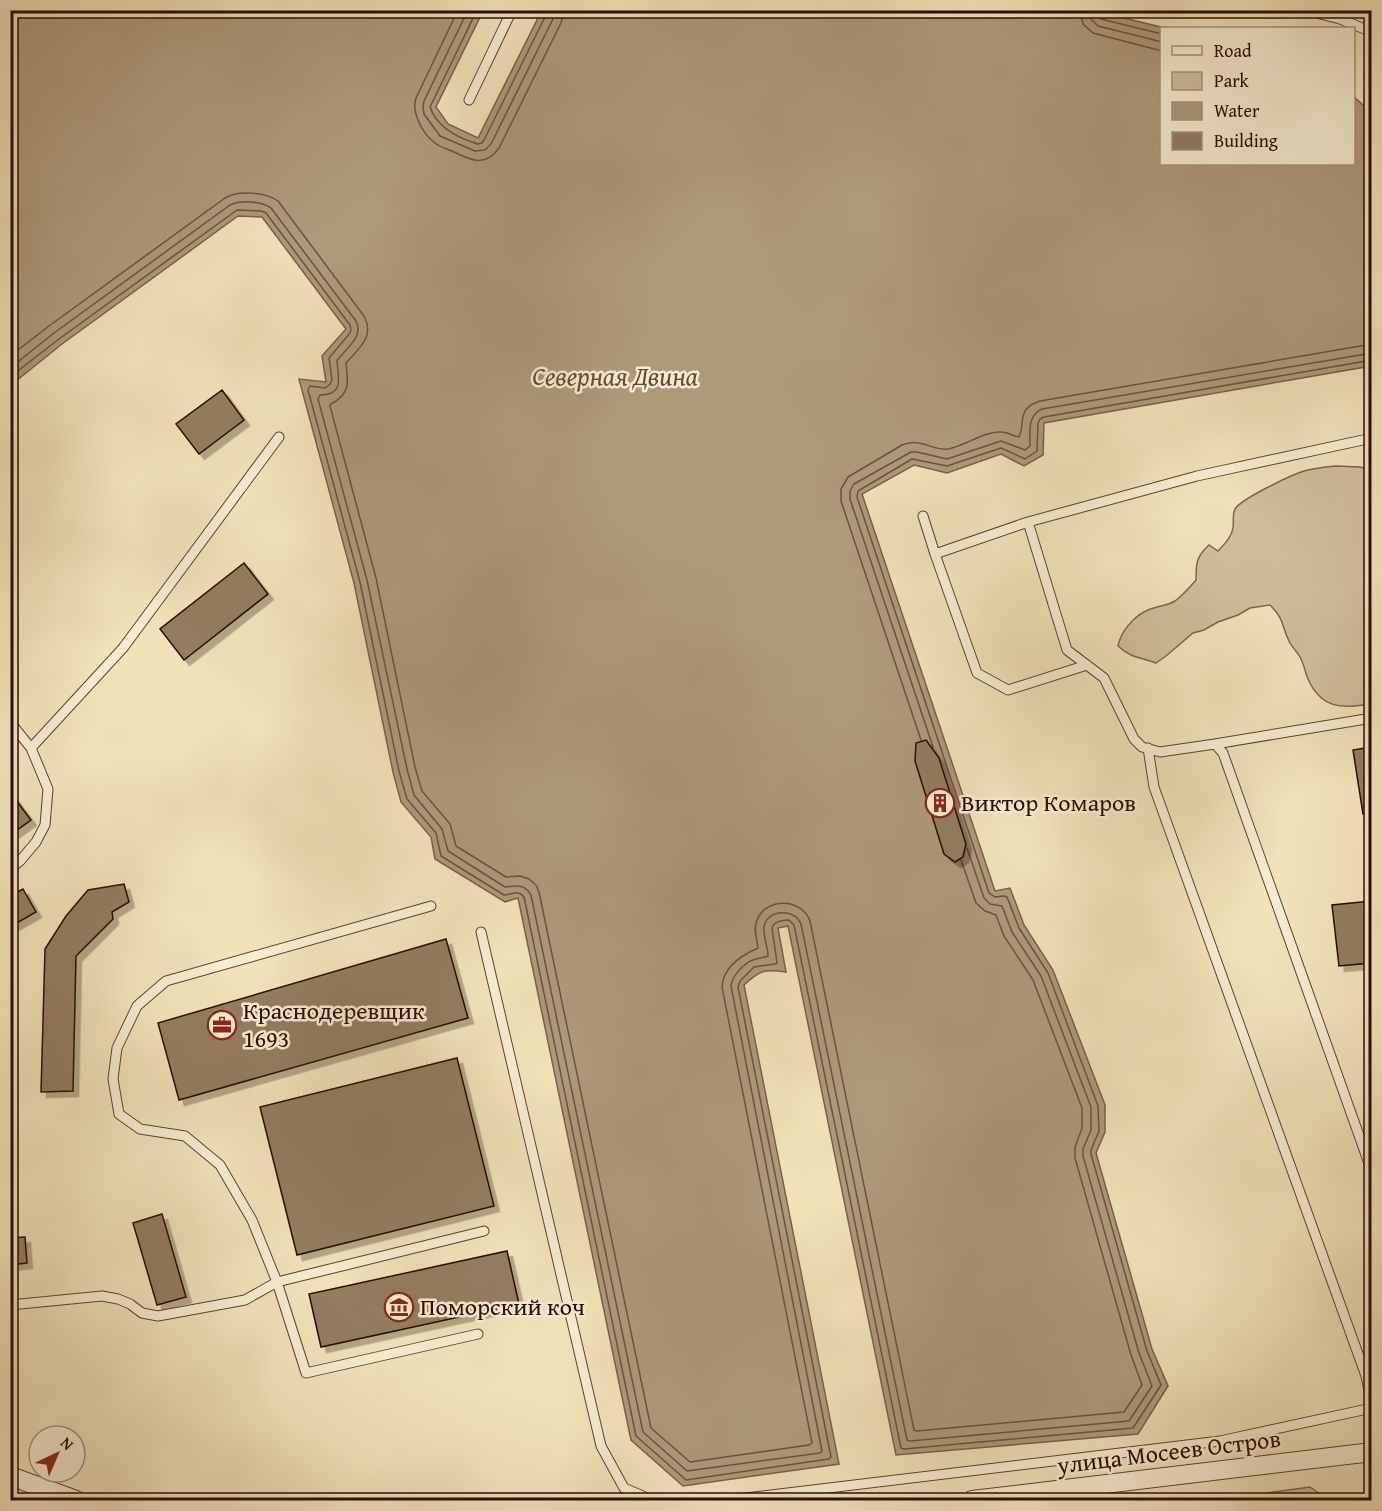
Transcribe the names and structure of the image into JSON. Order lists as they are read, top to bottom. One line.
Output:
{"streets":{"street":["улица Мосеев Остров"]},"water":["Северная Двина"],"places":{"building":["Виктор Комаров"],"office":["Краснодеревщик 1693"],"museum":["Поморский коч"]},"legend":["Road","Park","Water","Building"],"north":"top right"}
